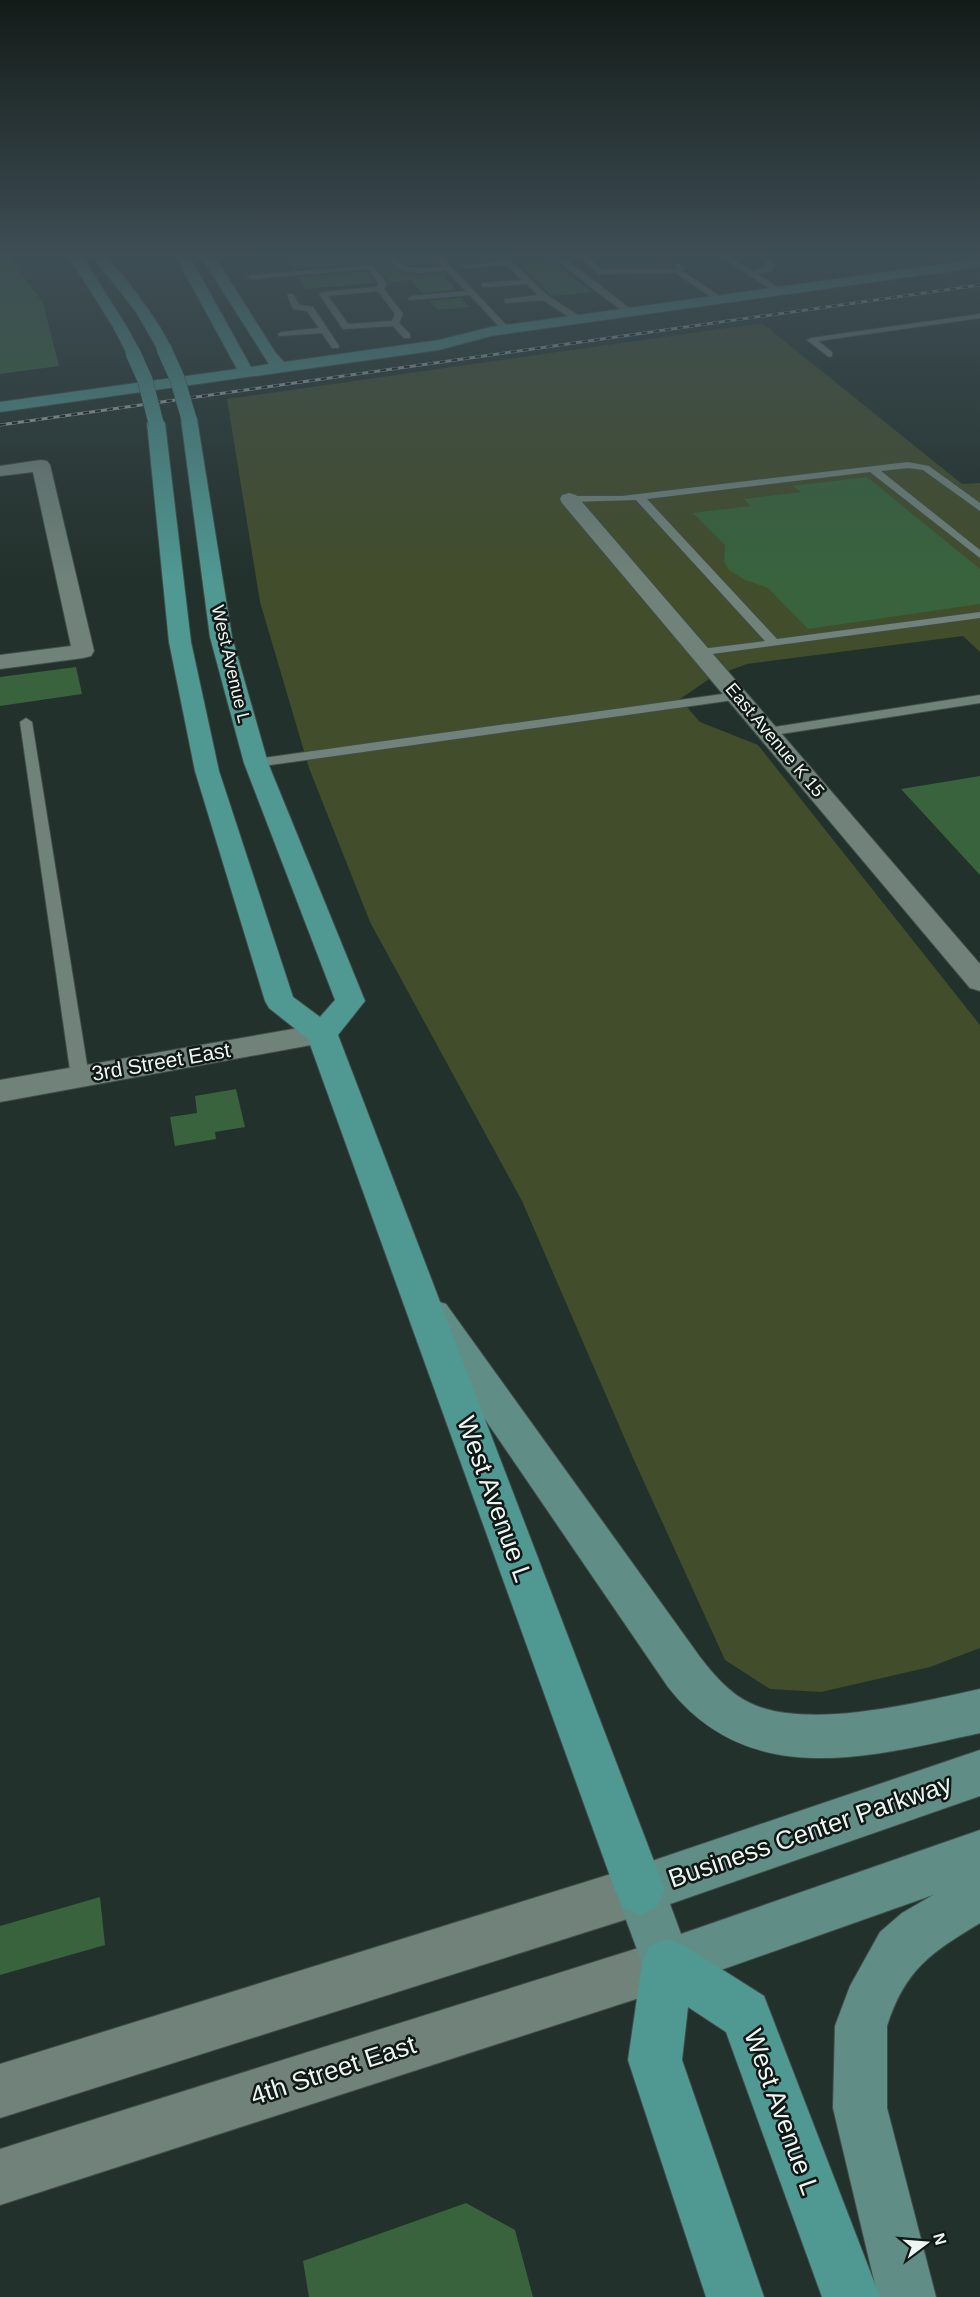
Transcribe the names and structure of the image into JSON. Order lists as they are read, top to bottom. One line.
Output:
{"streets":{"main road":["West Avenue L","Business Center Parkway"],"street":["East Avenue K 15","3rd Street East","4th Street East"]},"crossings":[["West Avenue L","3rd Street East"],["West Avenue L","Business Center Parkway"],["West Avenue L","4th Street East"]],"north":"right"}
